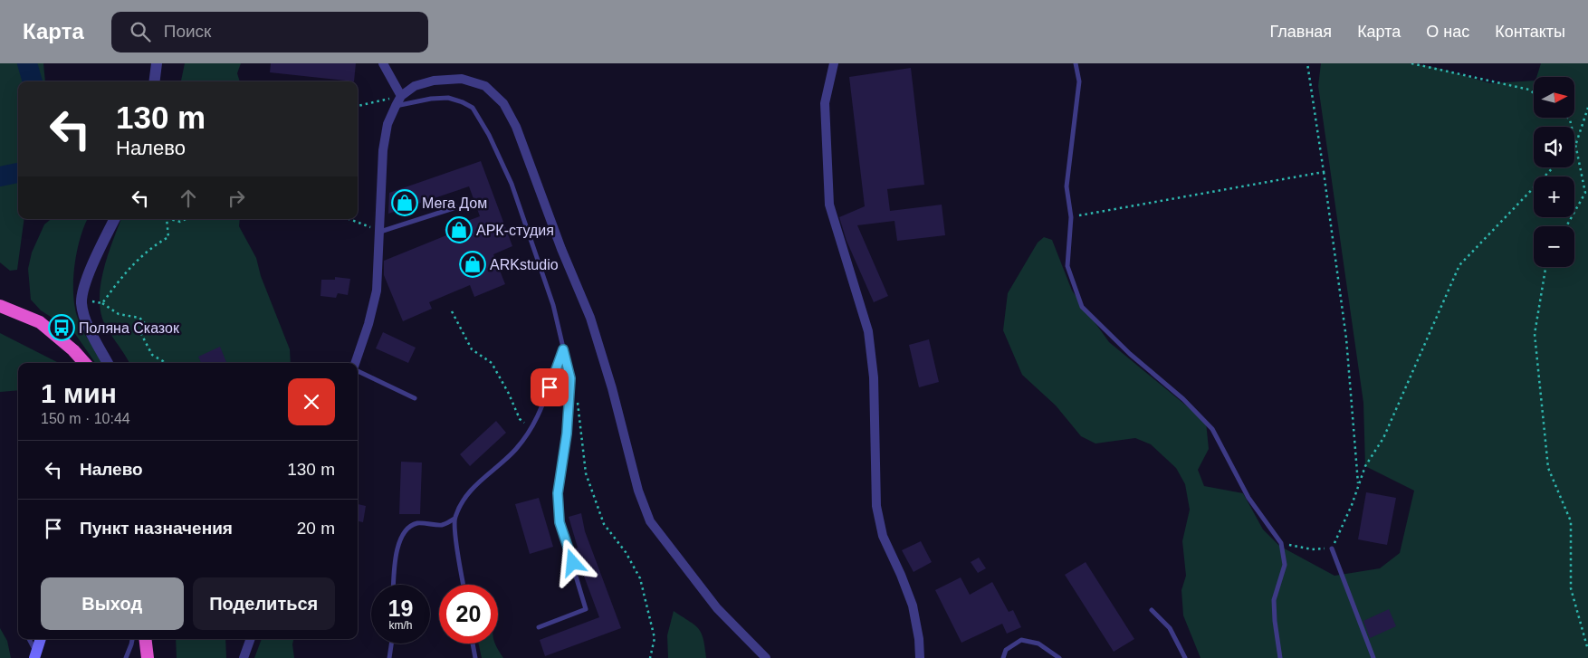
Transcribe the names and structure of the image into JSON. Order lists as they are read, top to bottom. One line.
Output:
{"places":{"shop":["Мега Дом","АРК-студия","ARKstudio"],"bus stop":["Поляна Сказок"]},"north":"right","page":{"header":"Карта","search":"Поиск","nav":["Главная","Карта","О нас","Контакты"],"map_buttons":["+","−"],"turn":["130 m","Налево"],"heading":["1 мин","150 m · 10:44"],"list":[{"name":"Налево","value":"130 m"},{"name":"Пункт назначения","value":"20 m"}],"buttons":["Выход","Поделиться"],"speed":"19 km/h","limit":"20"}}
